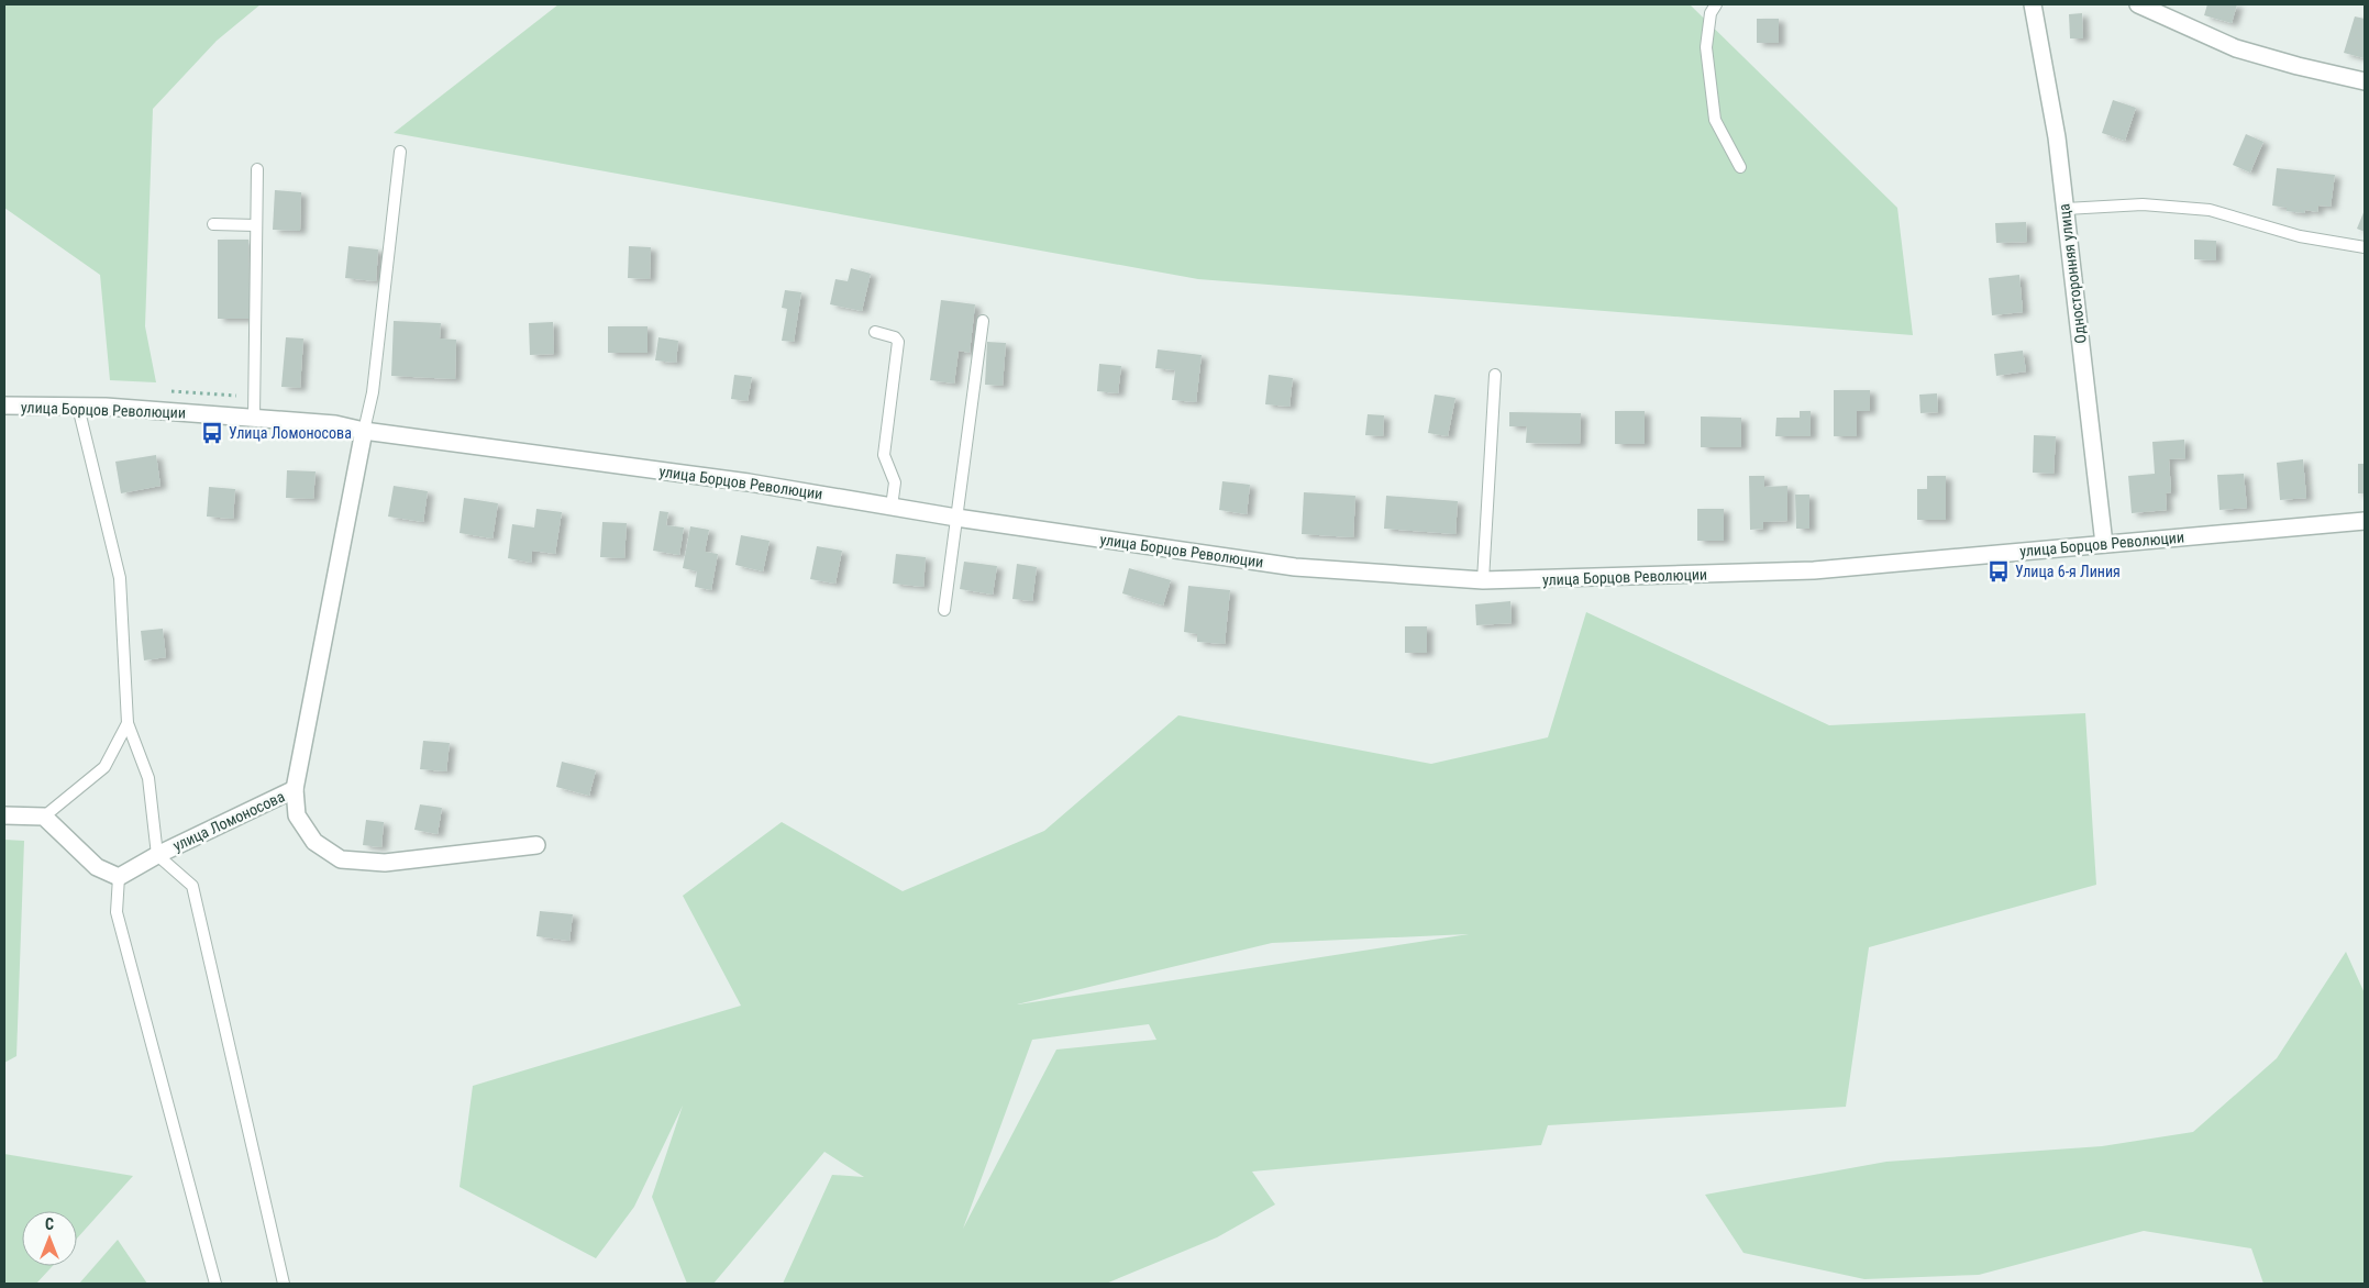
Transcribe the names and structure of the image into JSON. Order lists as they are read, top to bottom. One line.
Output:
{"streets":{"street":["Односторонняя улица","улица Борцов Революции","улица Ломоносова"]},"crossings":[["Односторонняя улица","улица Борцов Революции"]],"places":{"bus stop":["Улица Ломоносова","Улица 6-я Линия"]},"north":"top"}
